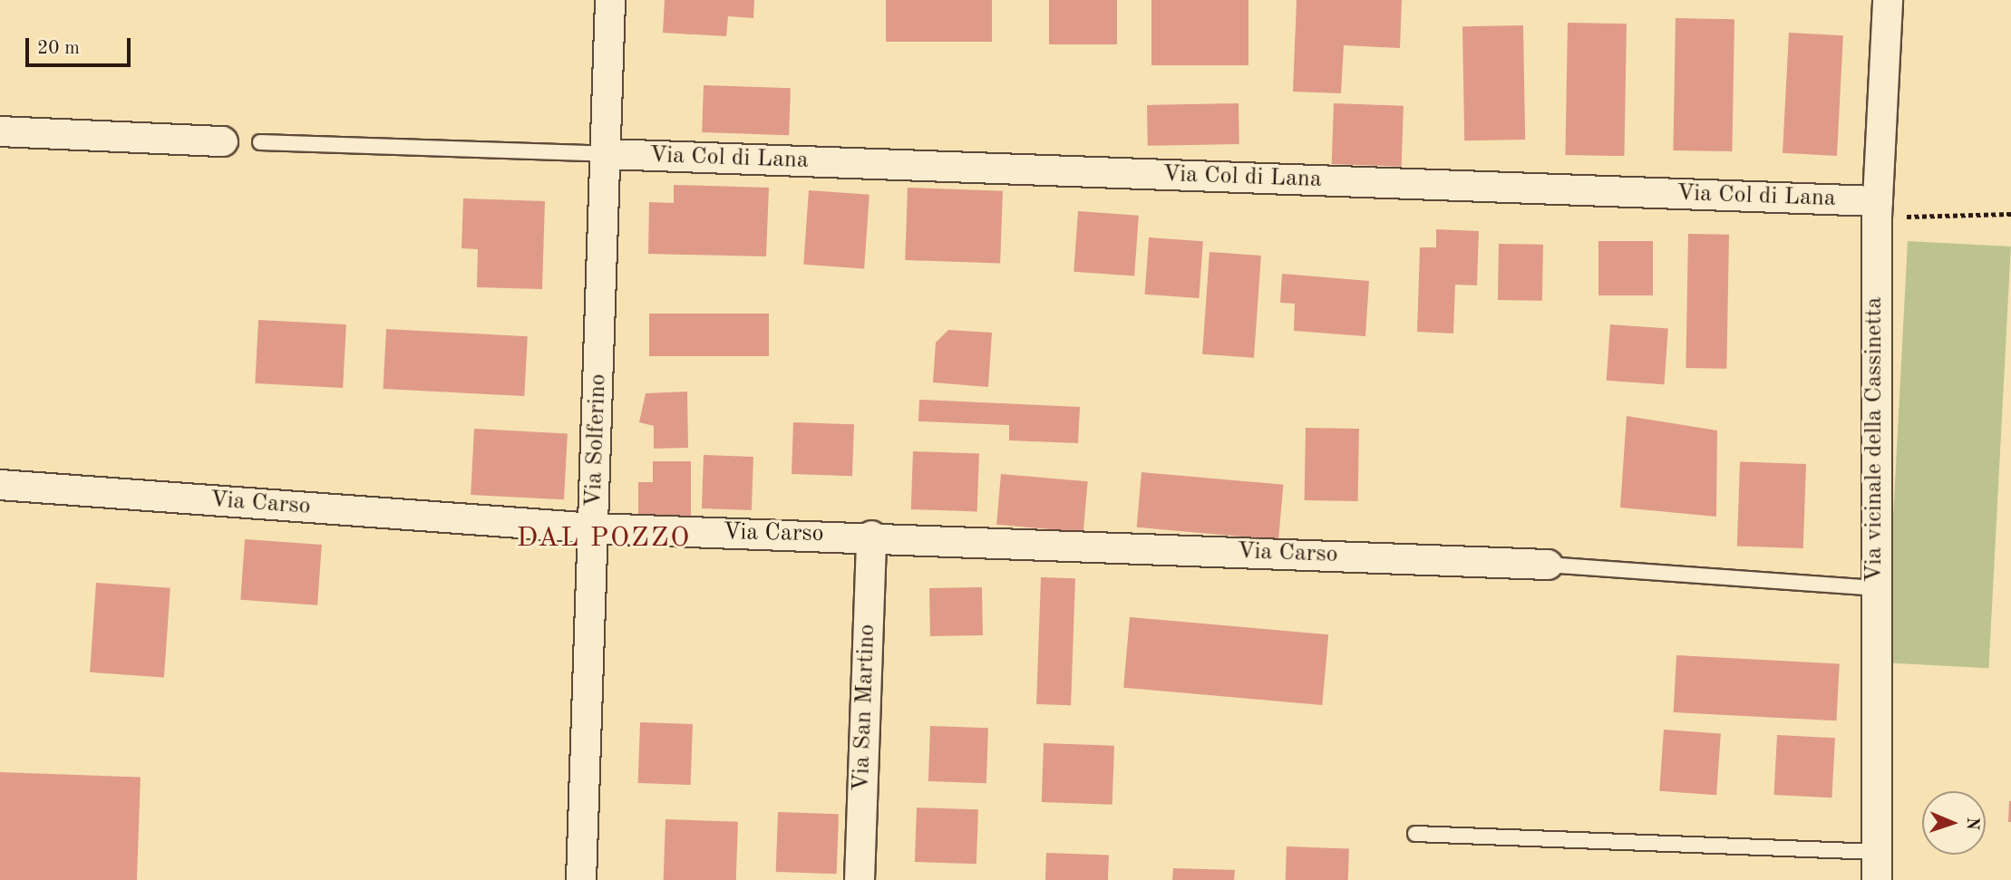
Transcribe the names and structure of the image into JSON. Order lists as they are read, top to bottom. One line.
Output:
{"streets":{"street":["Via Col di Lana","Via vicinale della Cassinetta","Via Solferino","Via Carso","Via San Martino"]},"crossings":[["Via Col di Lana","Via vicinale della Cassinetta"],["Via Col di Lana","Via Solferino"],["Via Solferino","Via Carso"],["Via Carso","Via San Martino"]],"districts":["DAL POZZO"],"scale_bar":"20 m","north":"right"}
